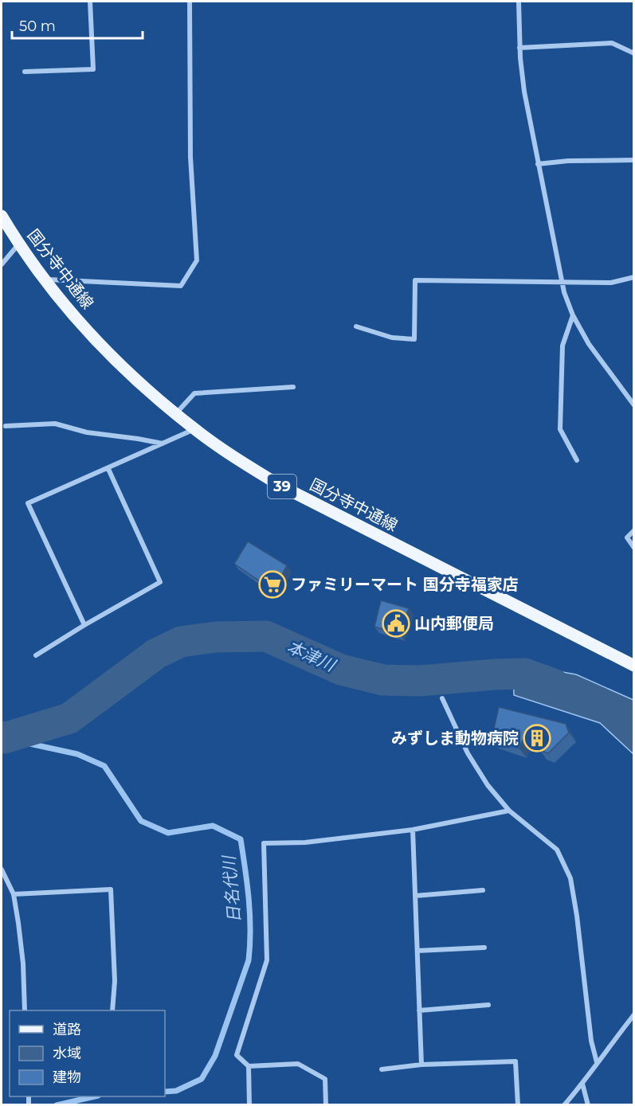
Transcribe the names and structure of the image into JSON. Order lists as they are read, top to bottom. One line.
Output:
{"streets":{"main road":["国分寺中通線","39"]},"water":["本津川","日名代川"],"places":{"supermarket":["ファミリーマート 国分寺福家店"],"public building":["山内郵便局"],"building":["みずしま動物病院"]},"legend":["道路","水域","建物"],"scale_bar":"50 m"}
